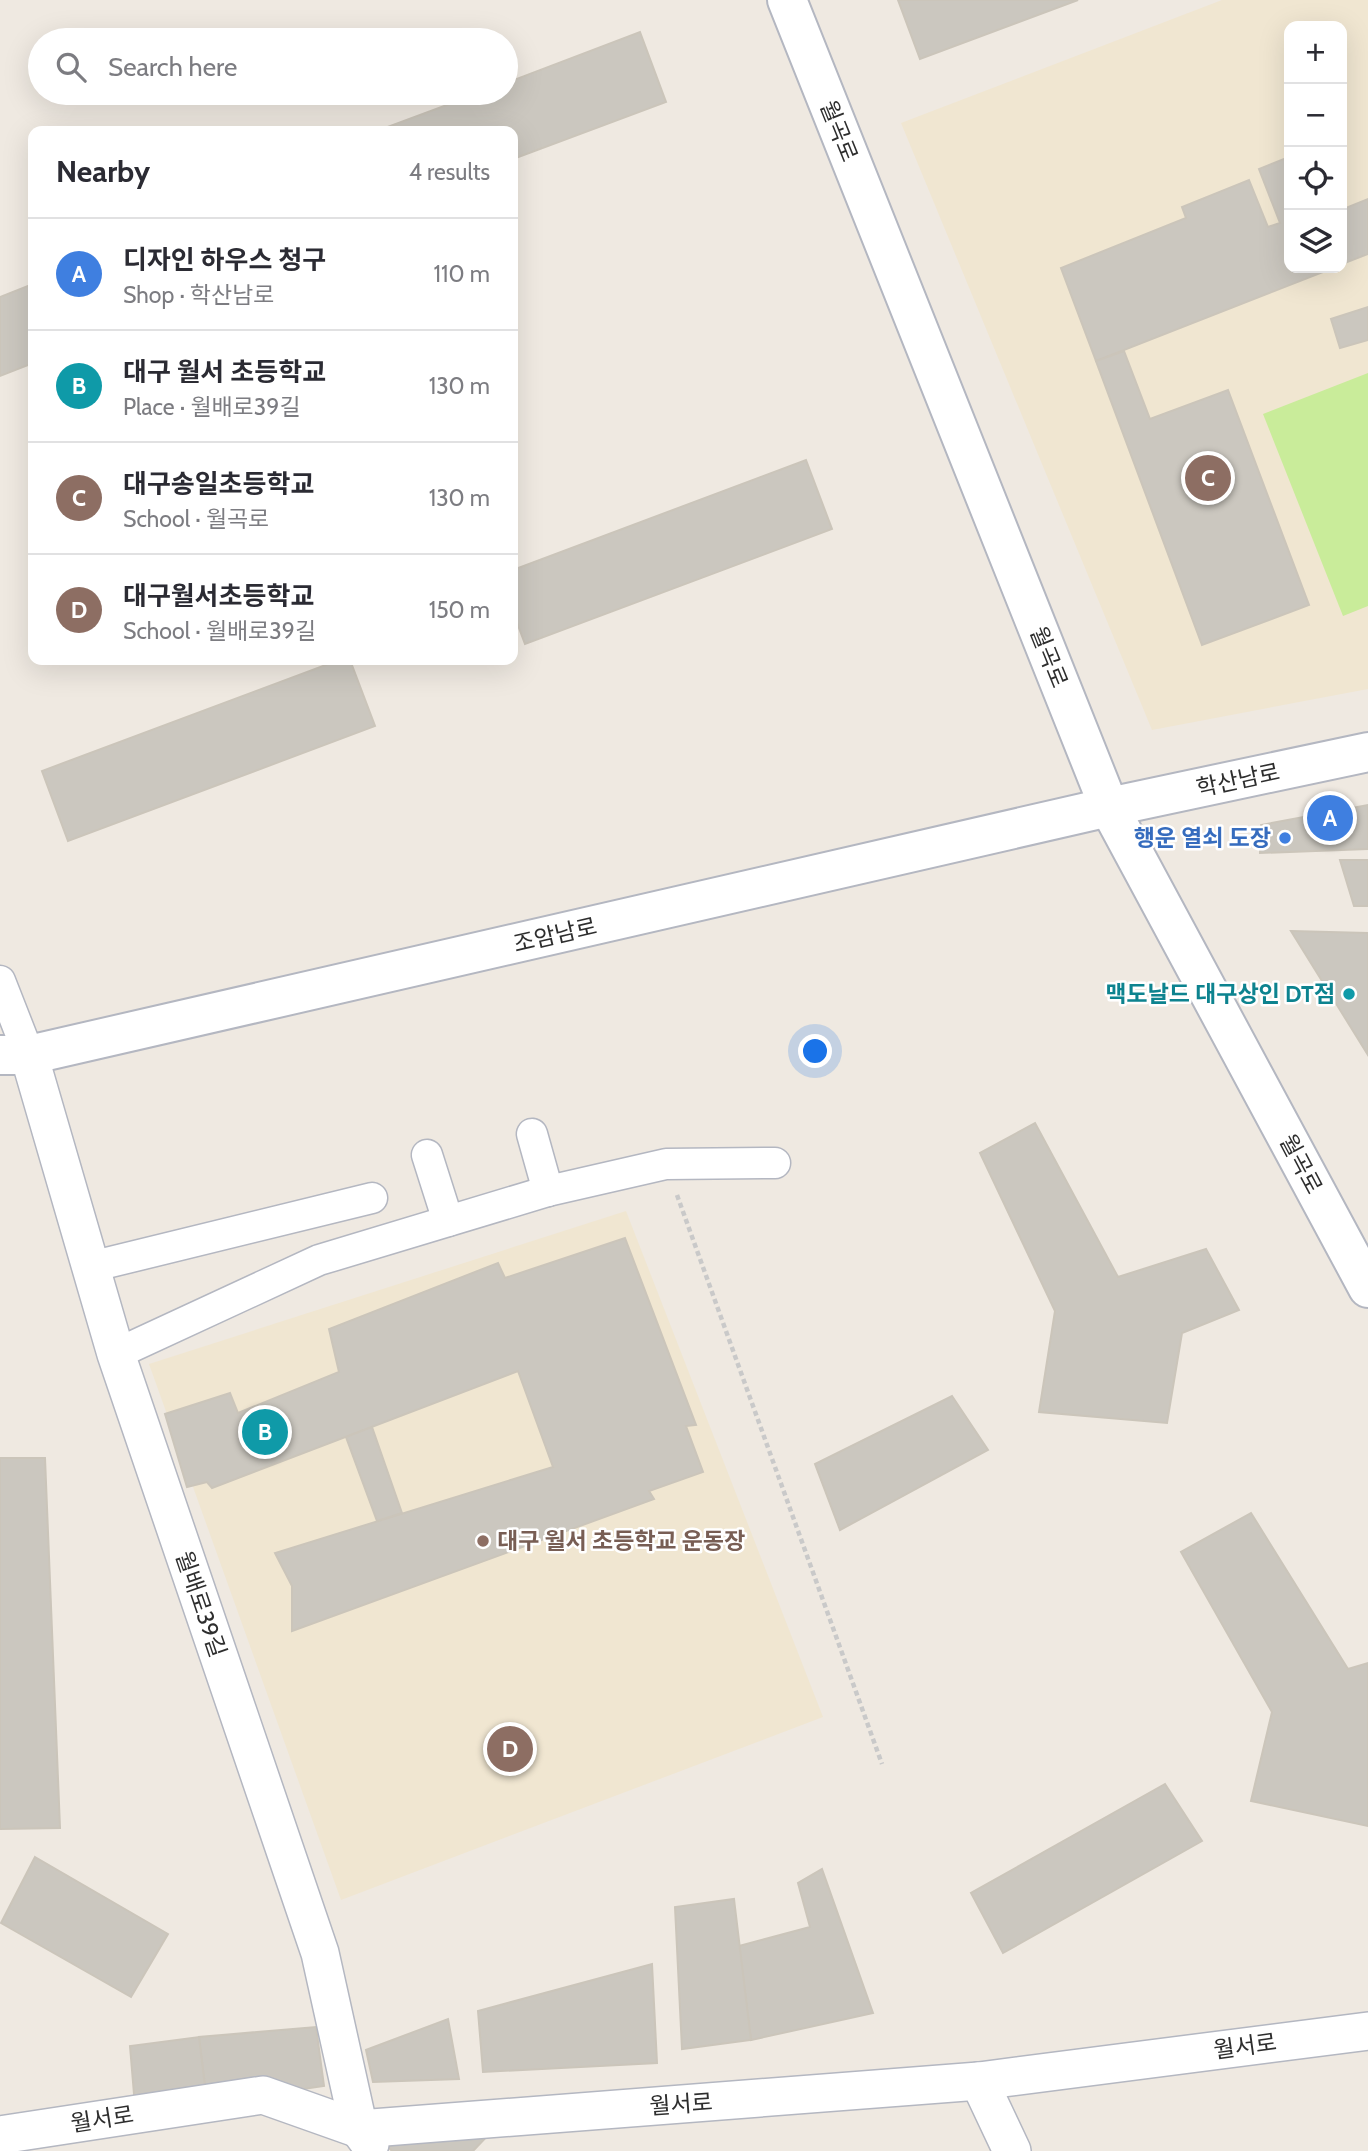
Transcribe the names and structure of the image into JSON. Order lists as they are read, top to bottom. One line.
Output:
{"streets":{"main road":["월곡로","학산남로","조암남로"],"street":["월배로39길","월서로"]},"crossings":[["월곡로","학산남로"],["월곡로","조암남로"],["학산남로","조암남로"],["조암남로","월배로39길"],["월배로39길","월서로"]],"places":["행운 열쇠 도장","맥도날드 대구상인 DT점","대구 월서 초등학교 운동장"],"page":{"map_buttons":["+","−"],"search":"Search here","heading":["Nearby","4 results"],"list":[{"mark":"A","name":"디자인 하우스 청구","note":"Shop · 학산남로","value":"110 m"},{"mark":"B","name":"대구 월서 초등학교","note":"Place · 월배로39길","value":"130 m"},{"mark":"C","name":"대구송일초등학교","note":"School · 월곡로","value":"130 m"},{"mark":"D","name":"대구월서초등학교","note":"School · 월배로39길","value":"150 m"}],"pins":["C","A","B","D"]}}
